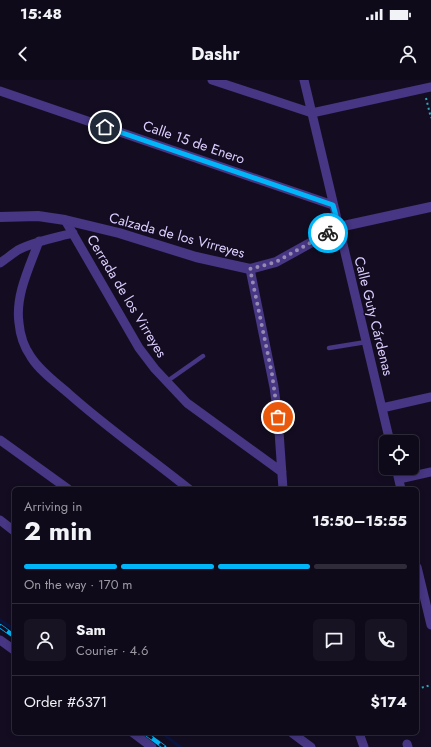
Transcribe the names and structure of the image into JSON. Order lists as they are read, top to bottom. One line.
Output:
{"streets":{"street":["Calle 15 de Enero","Calzada de los Virreyes","Cerrada de los Virreyes","Calle Guty Cárdenas"]},"crossings":[["Calle 15 de Enero","Calle Guty Cárdenas"],["Calzada de los Virreyes","Cerrada de los Virreyes"],["Calzada de los Virreyes","Calle Guty Cárdenas"]],"page":{"status":"15:48","header":"Dashr","heading":["2 min","Arriving in","15:50–15:55"],"panel":["Sam","Courier · 4.6","Order #6371","$174"],"bar":"On the way · 170 m"}}
